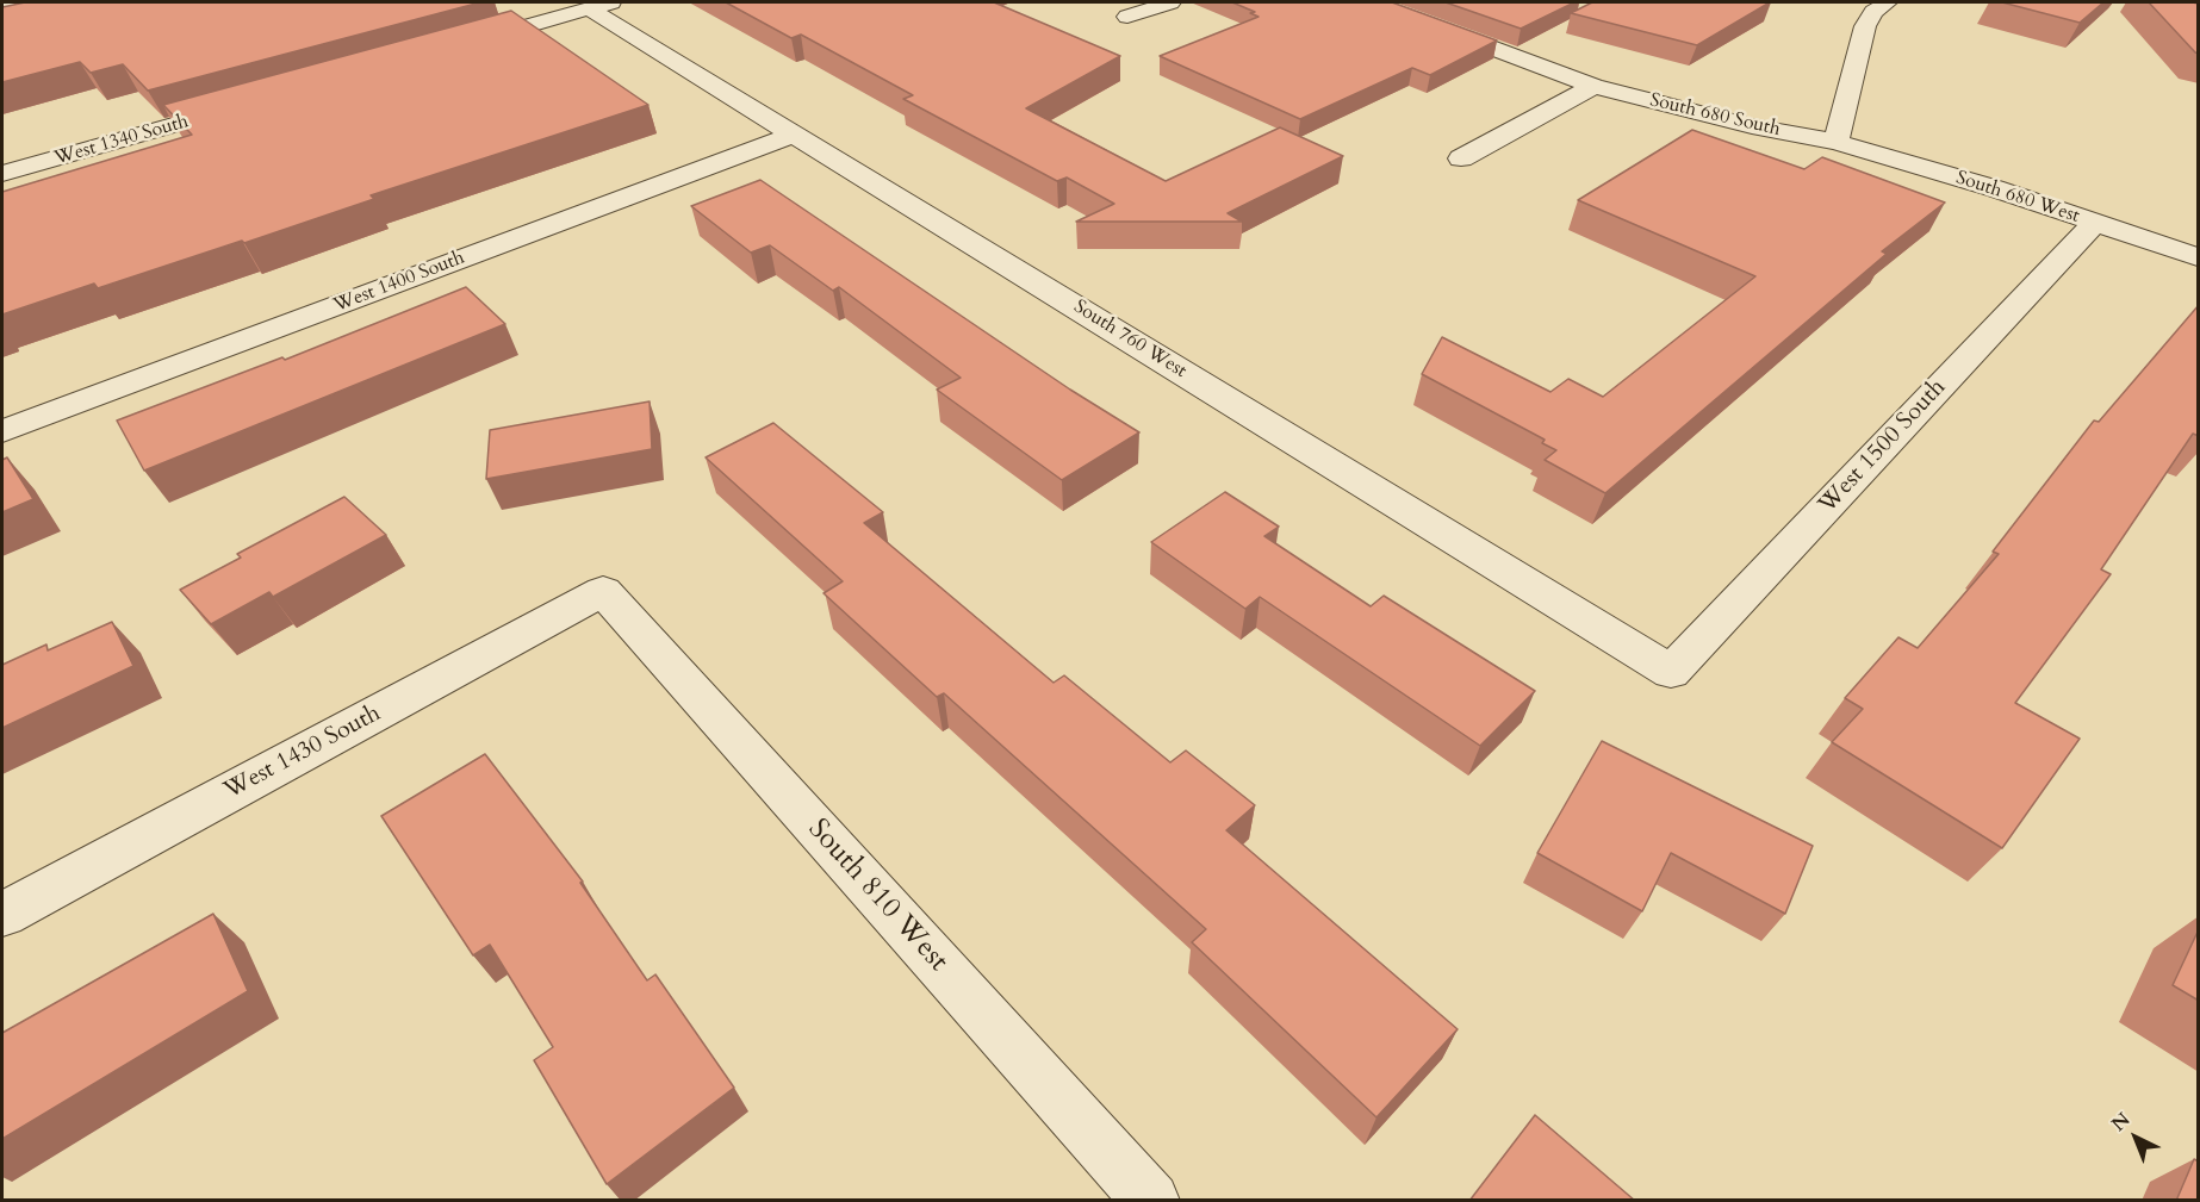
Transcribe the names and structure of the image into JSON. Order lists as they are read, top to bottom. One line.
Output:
{"streets":{"street":["South 680 South","West 1340 South","South 680 West","West 1400 South","South 760 West","West 1500 South","West 1430 South","South 810 West"]},"crossings":[["South 680 South","South 680 West"],["South 680 West","West 1500 South"],["West 1400 South","South 760 West"],["South 760 West","West 1500 South"],["West 1430 South","South 810 West"]],"north":"top left"}
